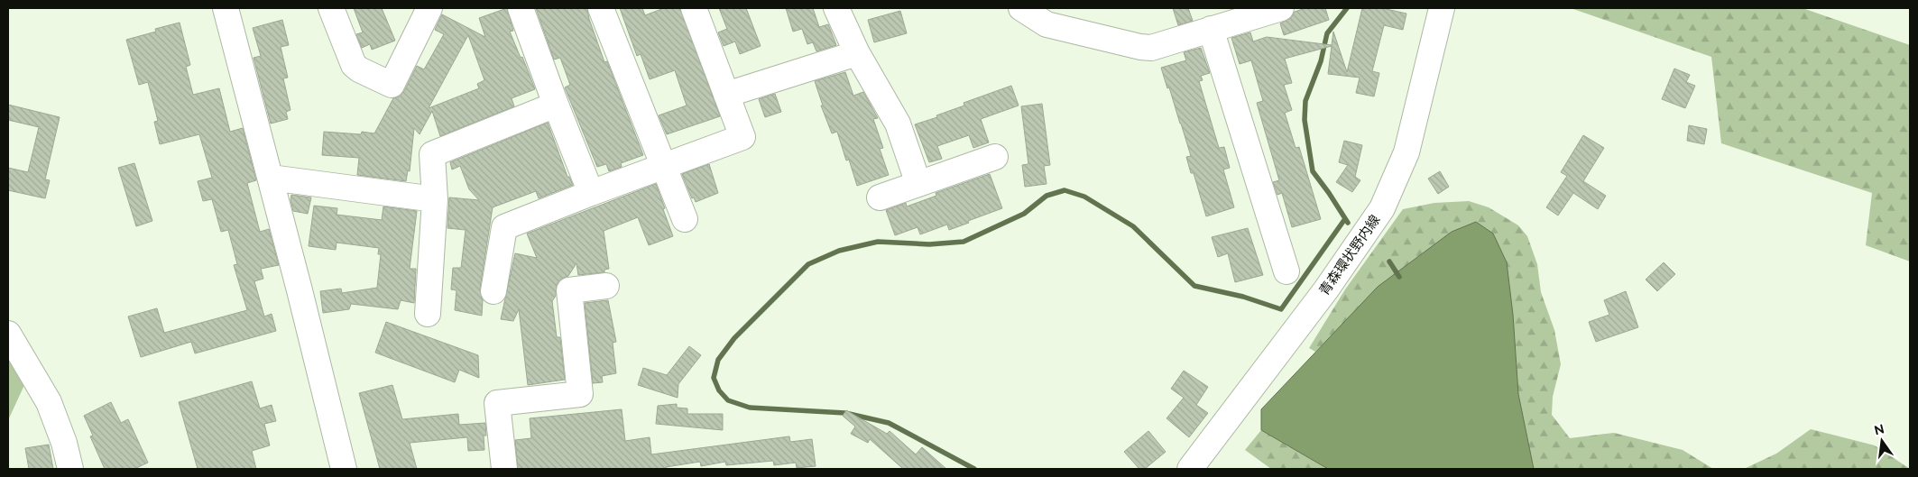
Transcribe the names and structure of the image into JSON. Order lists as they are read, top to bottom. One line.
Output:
{"streets":{"street":["青森環状野内線"]},"north":"top"}
